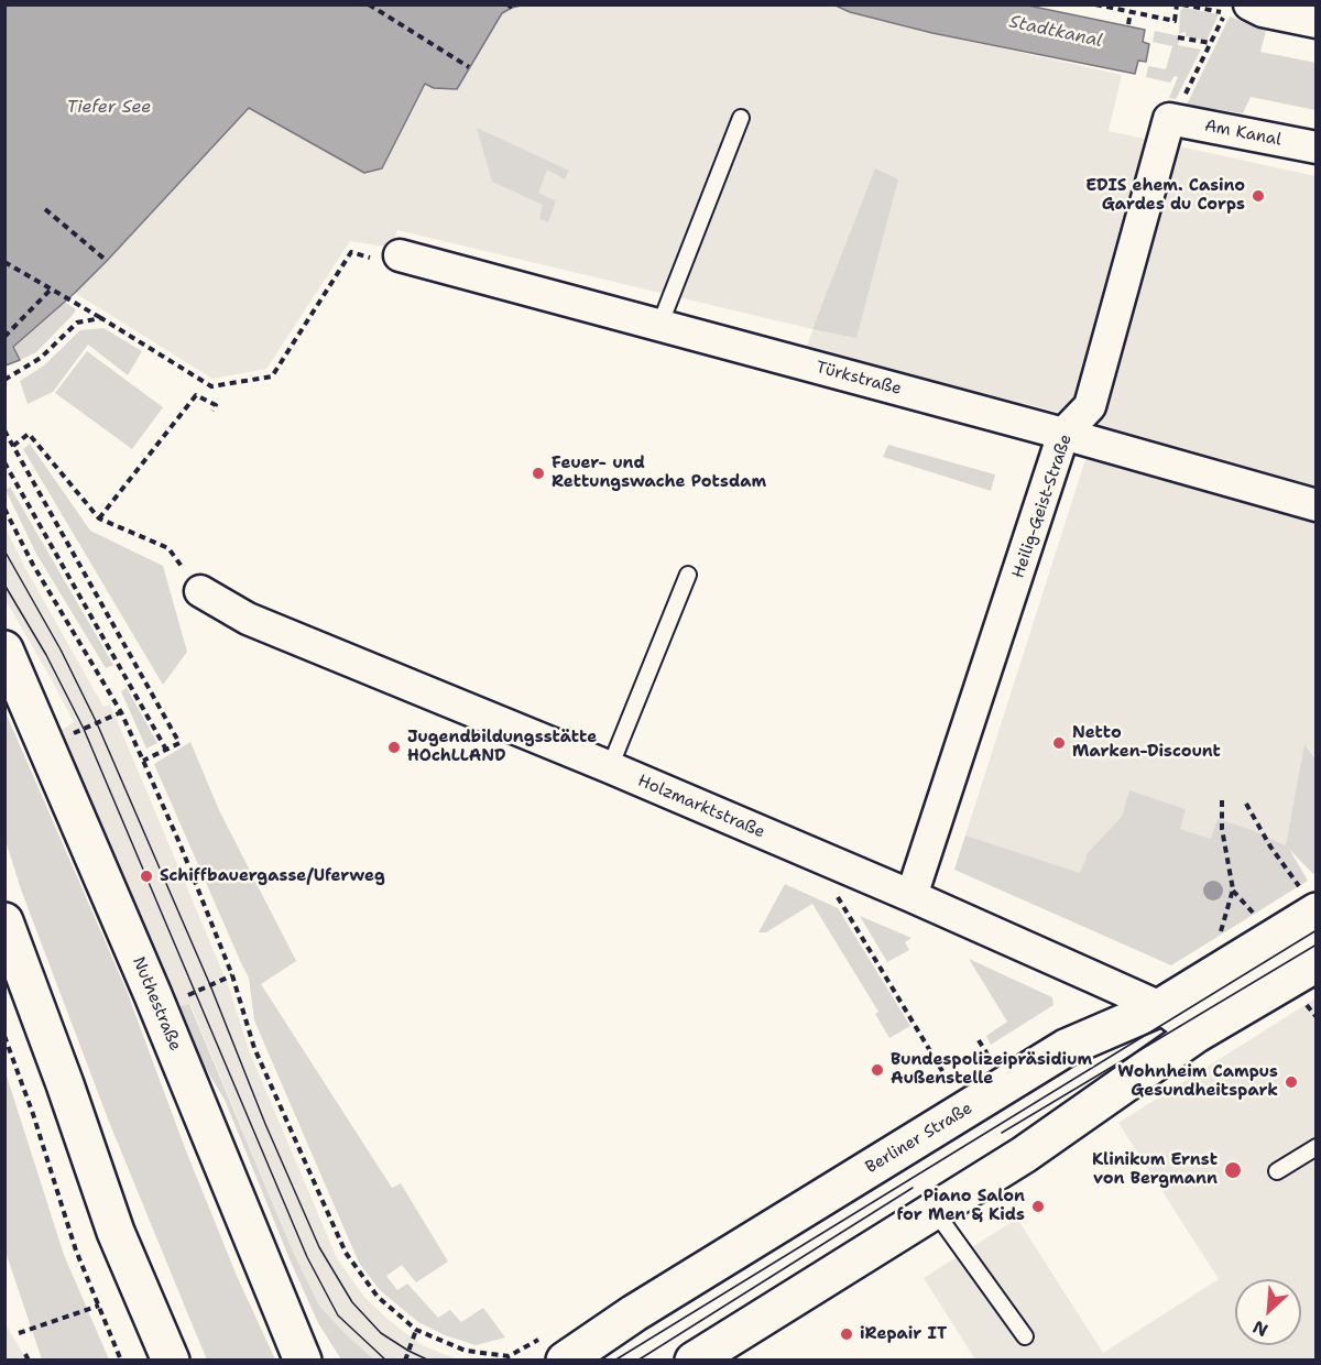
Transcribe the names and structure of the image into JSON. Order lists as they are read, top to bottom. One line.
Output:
{"streets":{"main road":["Nuthestraße","Berliner Straße"],"street":["Am Kanal","Türkstraße","Heilig-Geist-Straße","Holzmarktstraße"]},"crossings":[["Am Kanal","Heilig-Geist-Straße"],["Türkstraße","Heilig-Geist-Straße"],["Heilig-Geist-Straße","Holzmarktstraße"],["Holzmarktstraße","Berliner Straße"]],"water":["Stadtkanal","Tiefer See"],"places":["EDIS ehem. Casino Gardes du Corps","Feuer- und Rettungswache Potsdam","Netto Marken-Discount","Jugendbildungsstätte HOchLLAND","Schiffbauergasse/Uferweg","Bundespolizeipräsidium Außenstelle","Wohnheim Campus Gesundheitspark","Klinikum Ernst von Bergmann","Piano Salon for Men & Kids","iRepair IT"],"north":"bottom left"}
